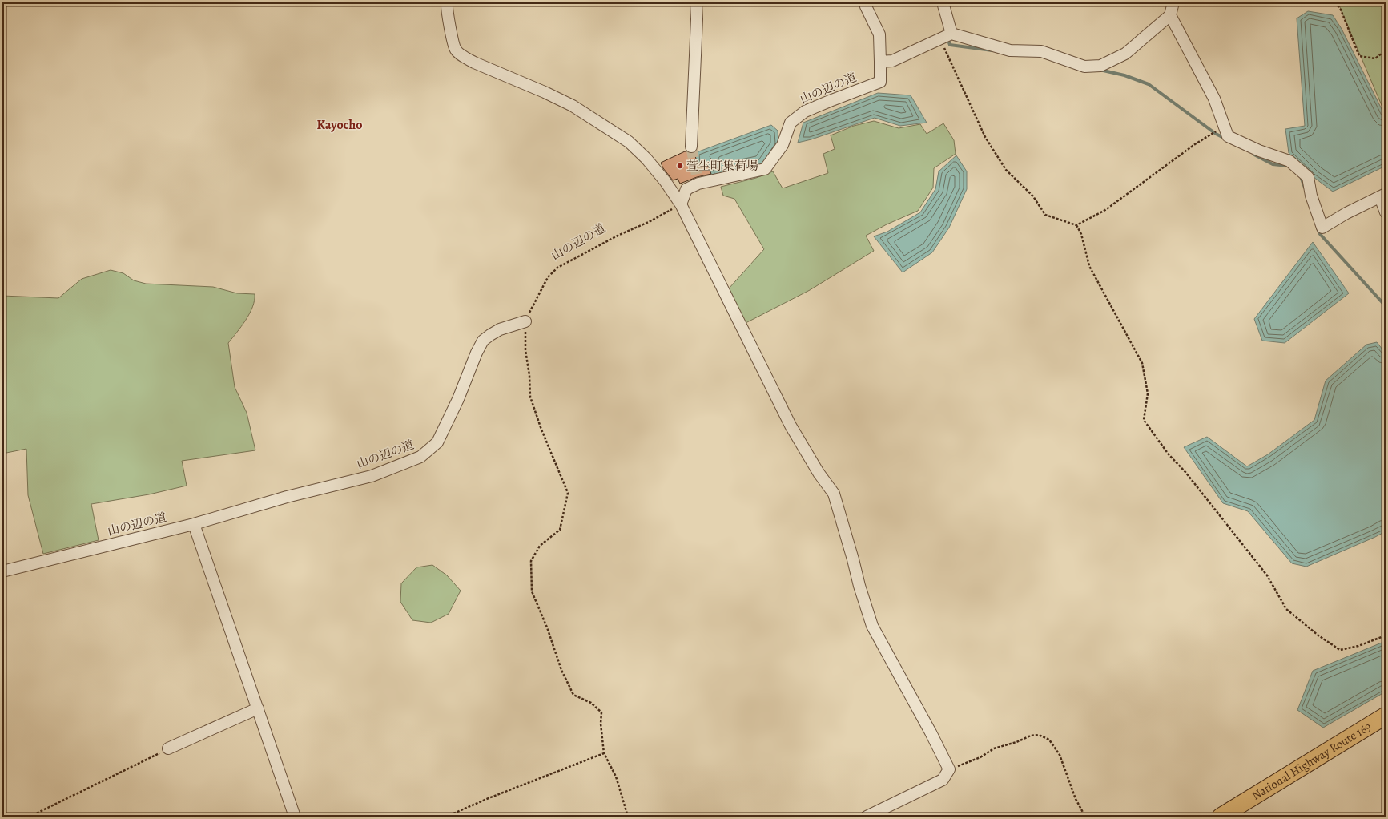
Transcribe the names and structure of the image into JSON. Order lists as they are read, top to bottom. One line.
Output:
{"streets":{"highway":["National Highway Route 169"],"street":["山の辺の道"]},"districts":["Kayocho"],"places":["萱生町集荷場"]}
